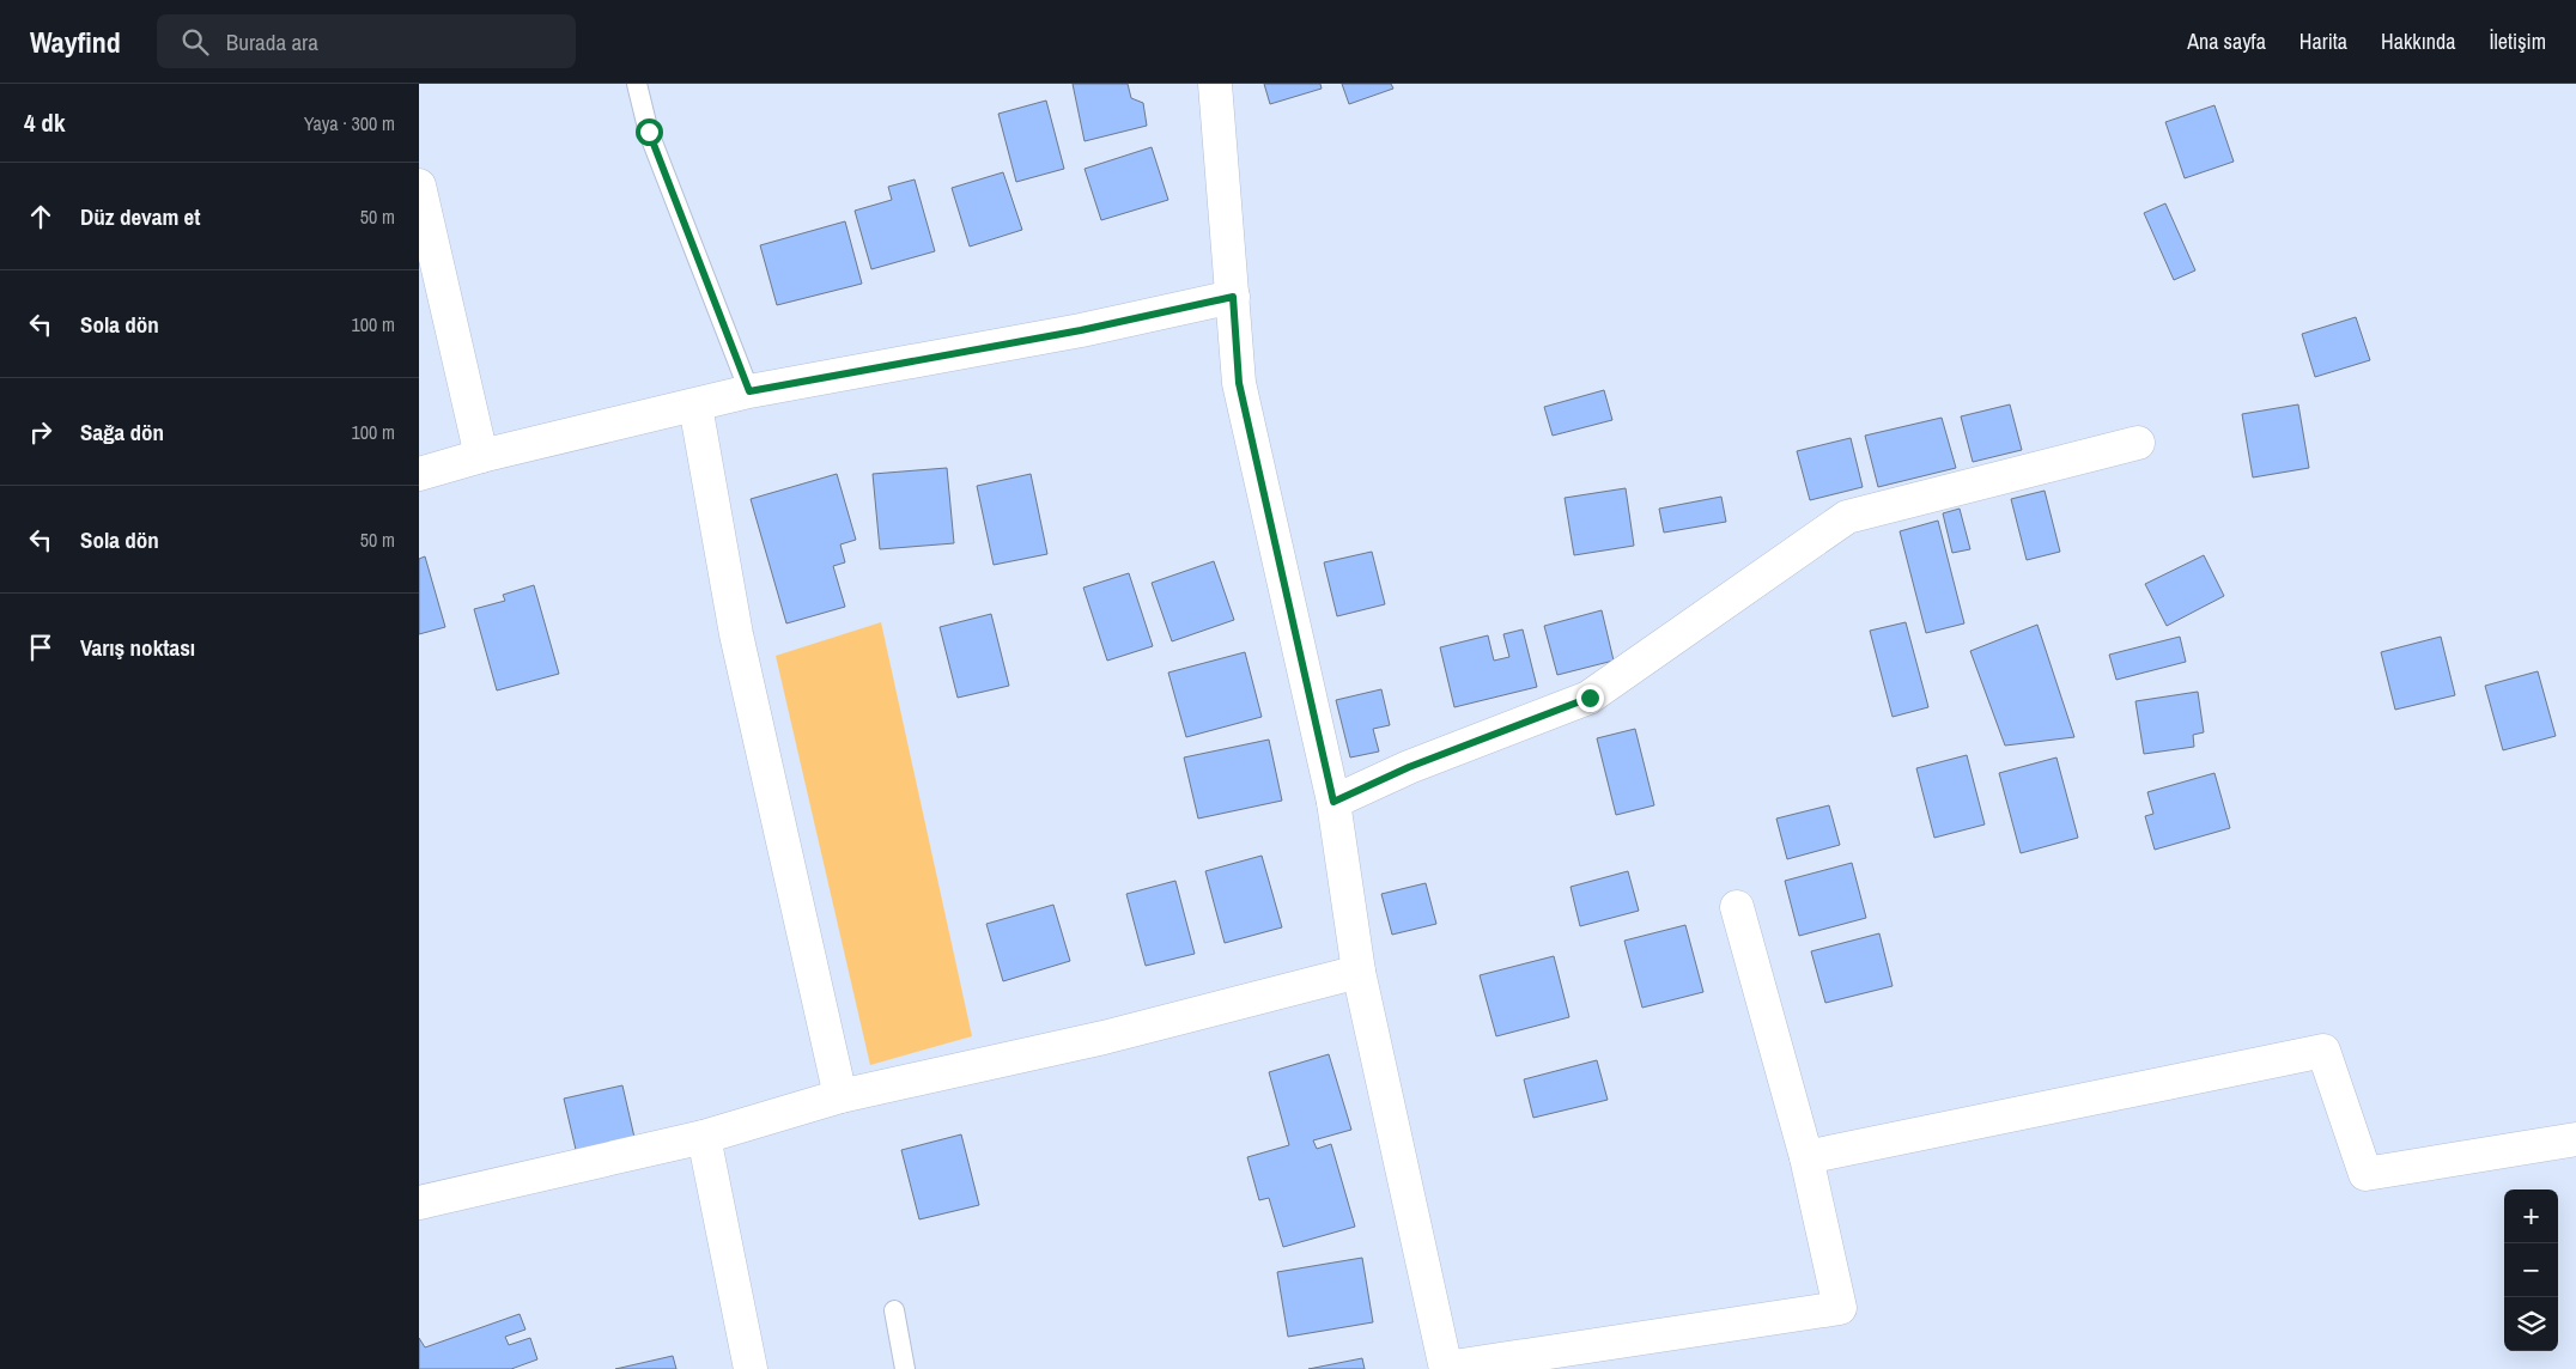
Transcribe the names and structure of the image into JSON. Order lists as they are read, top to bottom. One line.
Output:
{"page":{"header":"Wayfind","search":"Burada ara","nav":["Ana sayfa","Harita","Hakkında","İletişim"],"heading":["4 dk","Yaya · 300 m"],"list":[["Düz devam et","50 m"],["Sola dön","100 m"],["Sağa dön","100 m"],["Sola dön","50 m"],"Varış noktası"],"map_buttons":["+","−"]}}
